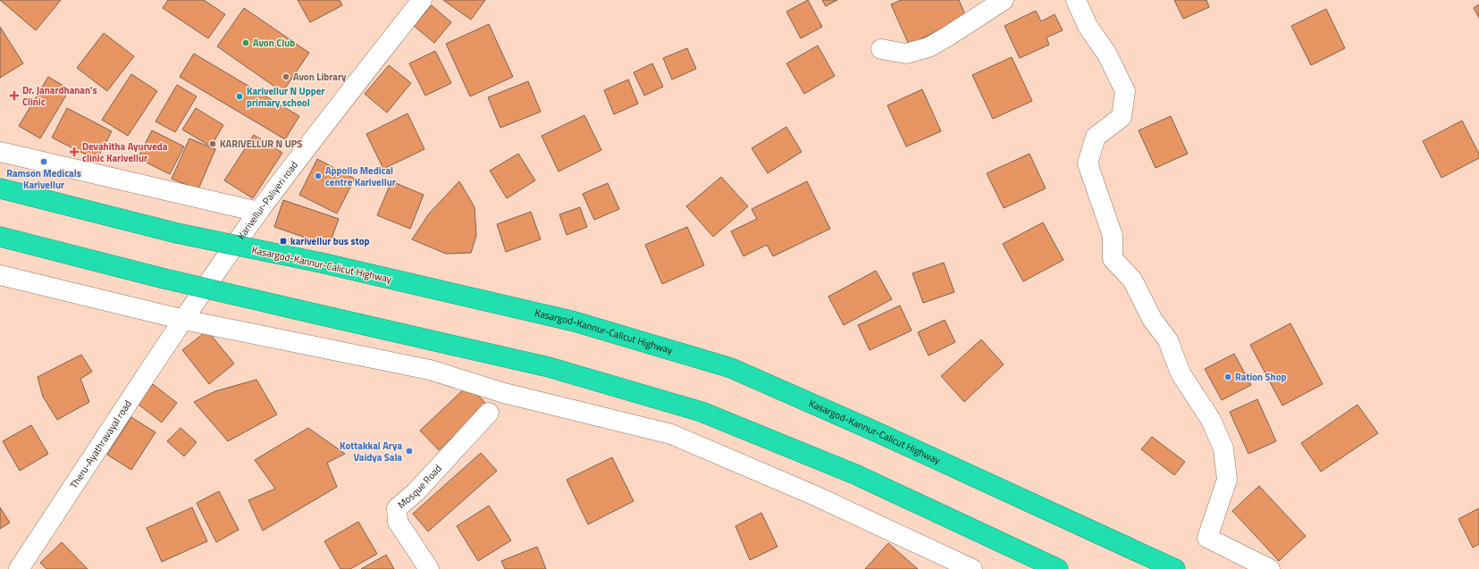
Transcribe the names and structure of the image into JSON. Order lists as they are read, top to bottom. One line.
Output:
{"streets":{"highway":["Kasargod-Kannur-Calicut Highway"],"street":["Karivellur-Paliyeri road","Theru-Ayathravayal road","Mosque Road"]},"crossings":[["Karivellur-Paliyeri road","Theru-Ayathravayal road"]],"places":{"other":["Avon Club","Avon Library","Karivellur N Upper primary school","KARIVELLUR N UPS","Ramson Medicals Karivellur","Appollo Medical centre Karivellur","Ration Shop","Kottakkal Arya Vaidya Sala"],"health":["Dr. Janardhanan's Clinic","Devahitha Ayurveda clinic Karivellur"],"transit":["karivellur bus stop"]}}
